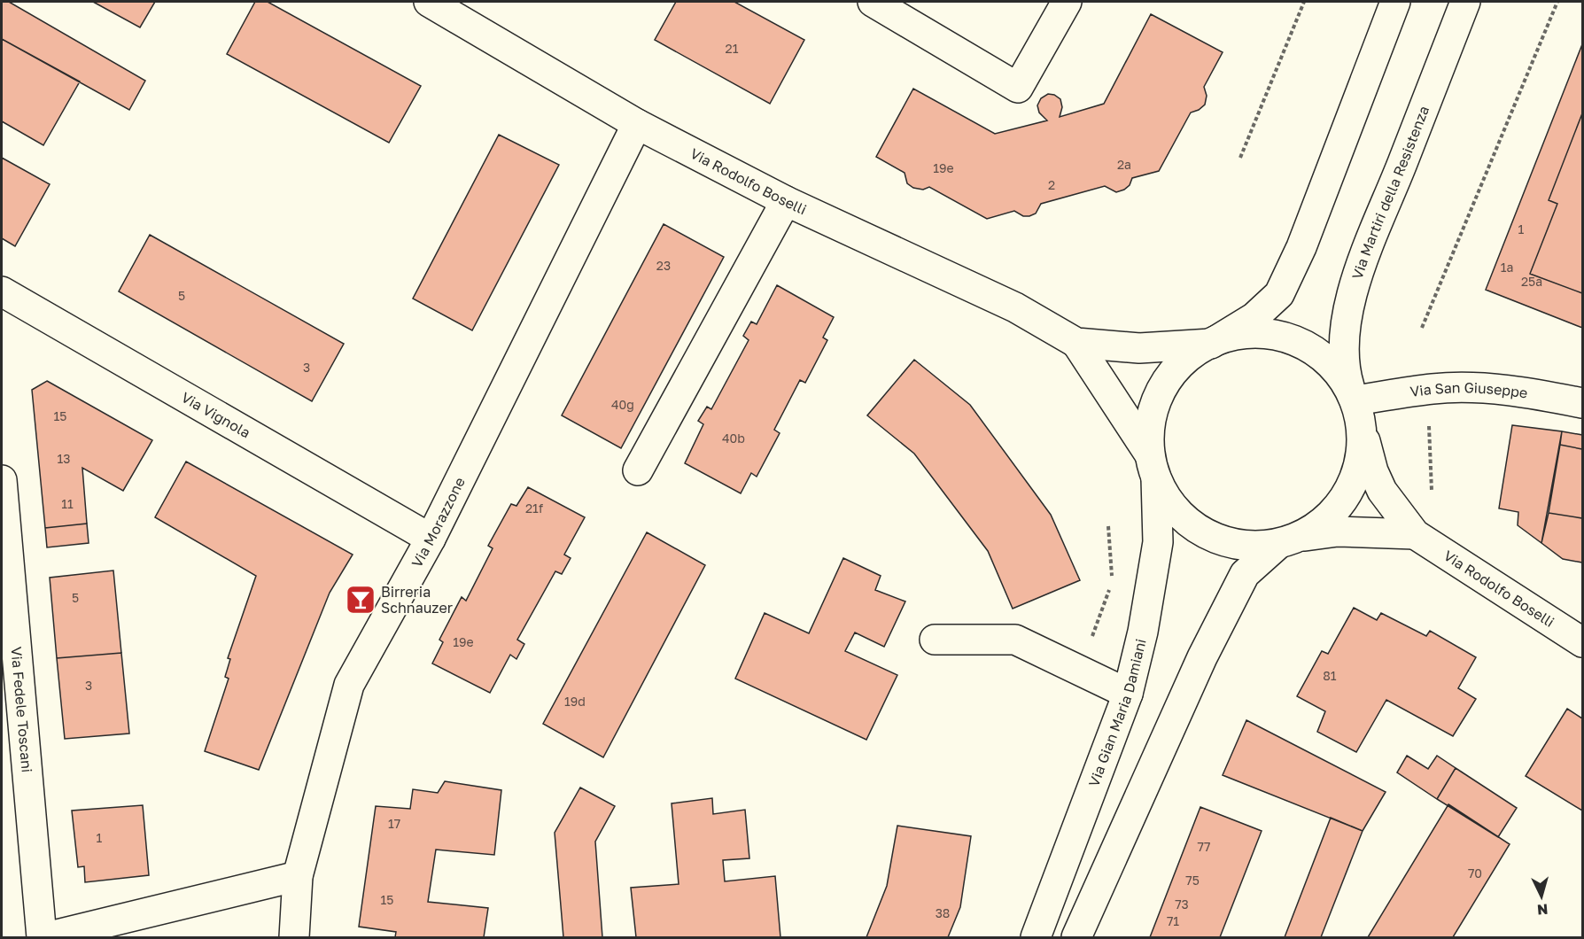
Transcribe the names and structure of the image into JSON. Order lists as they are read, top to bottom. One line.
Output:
{"streets":{"street":["Via Rodolfo Boselli","Via Martiri della Resistenza","Via San Giuseppe","Via Vignola","Via Morazzone","Via Fedele Toscani","Via Gian Maria Damiani"]},"crossings":[["Via Rodolfo Boselli","Via Martiri della Resistenza"],["Via Rodolfo Boselli","Via San Giuseppe"],["Via Rodolfo Boselli","Via Morazzone"],["Via Rodolfo Boselli","Via Gian Maria Damiani"],["Via Martiri della Resistenza","Via San Giuseppe"],["Via Vignola","Via Morazzone"]],"places":{"bar":["Birreria Schnauzer"]},"house_numbers":["21","2a","19e","2","1","23","1a","25a","5","3","40g","15","40b","13","11","21f","5","19e","81","3","19d","17","1","77","70","75","15","73","38","71"],"north":"bottom"}
